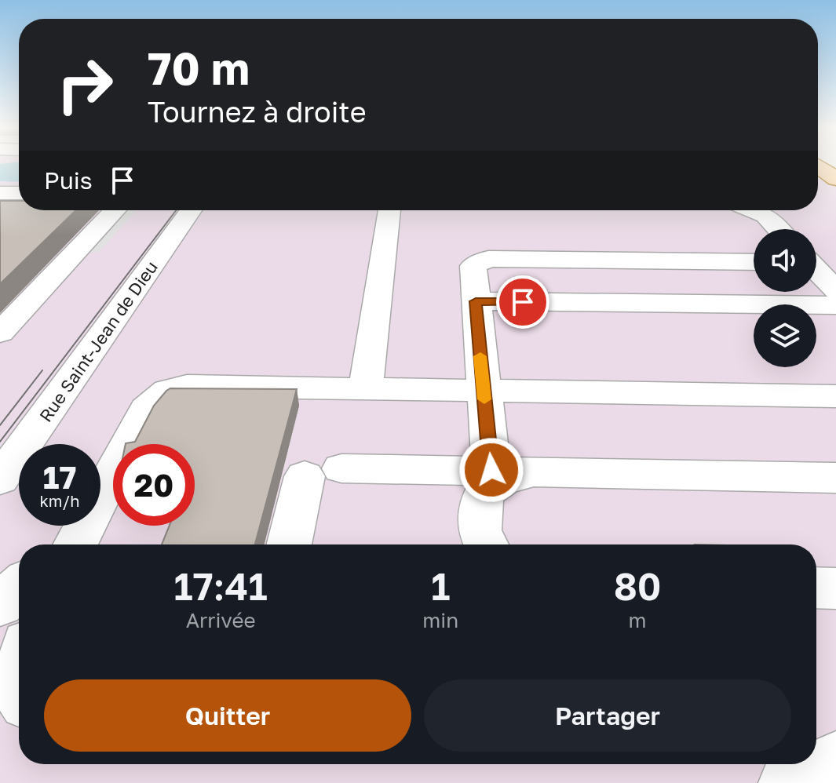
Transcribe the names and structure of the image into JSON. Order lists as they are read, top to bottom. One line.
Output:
{"streets":{"street":["Rue Saint-Jean de Dieu"]},"page":{"turn":["70 m","Tournez à droite"],"then":"Puis","speed":"17 km/h","limit":"20","eta":["17:41","Arrivée","1","min","80","m"],"buttons":["Quitter","Partager"]}}
